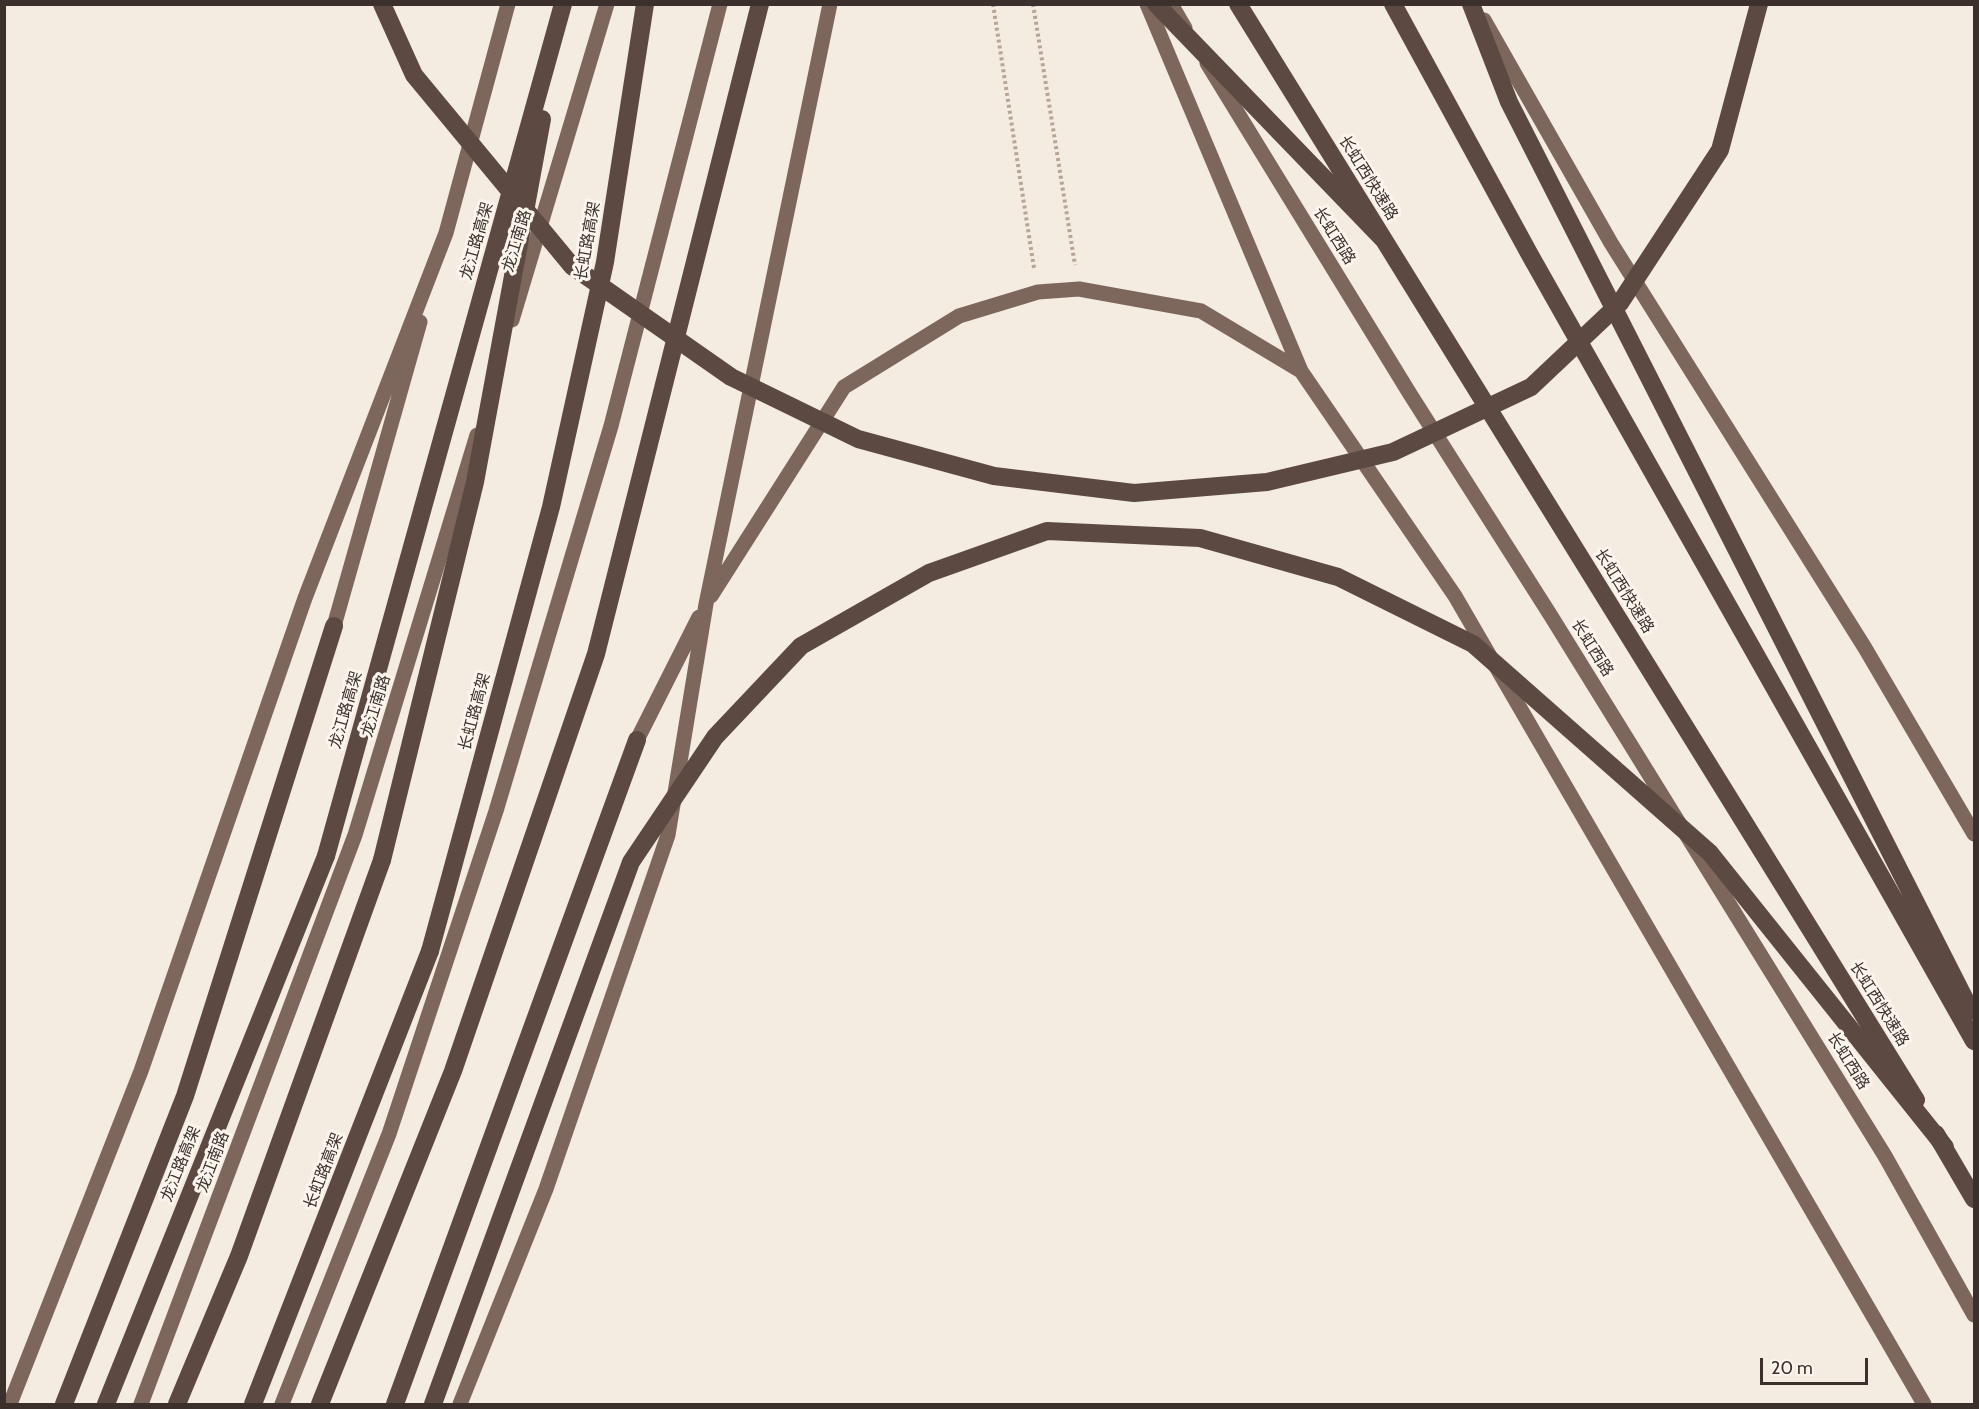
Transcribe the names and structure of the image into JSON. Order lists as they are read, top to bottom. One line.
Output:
{"streets":{"highway":["长虹西快速路","龙江路高架","长虹路高架"],"main road":["长虹西路","龙江南路"]},"scale_bar":"20 m"}
